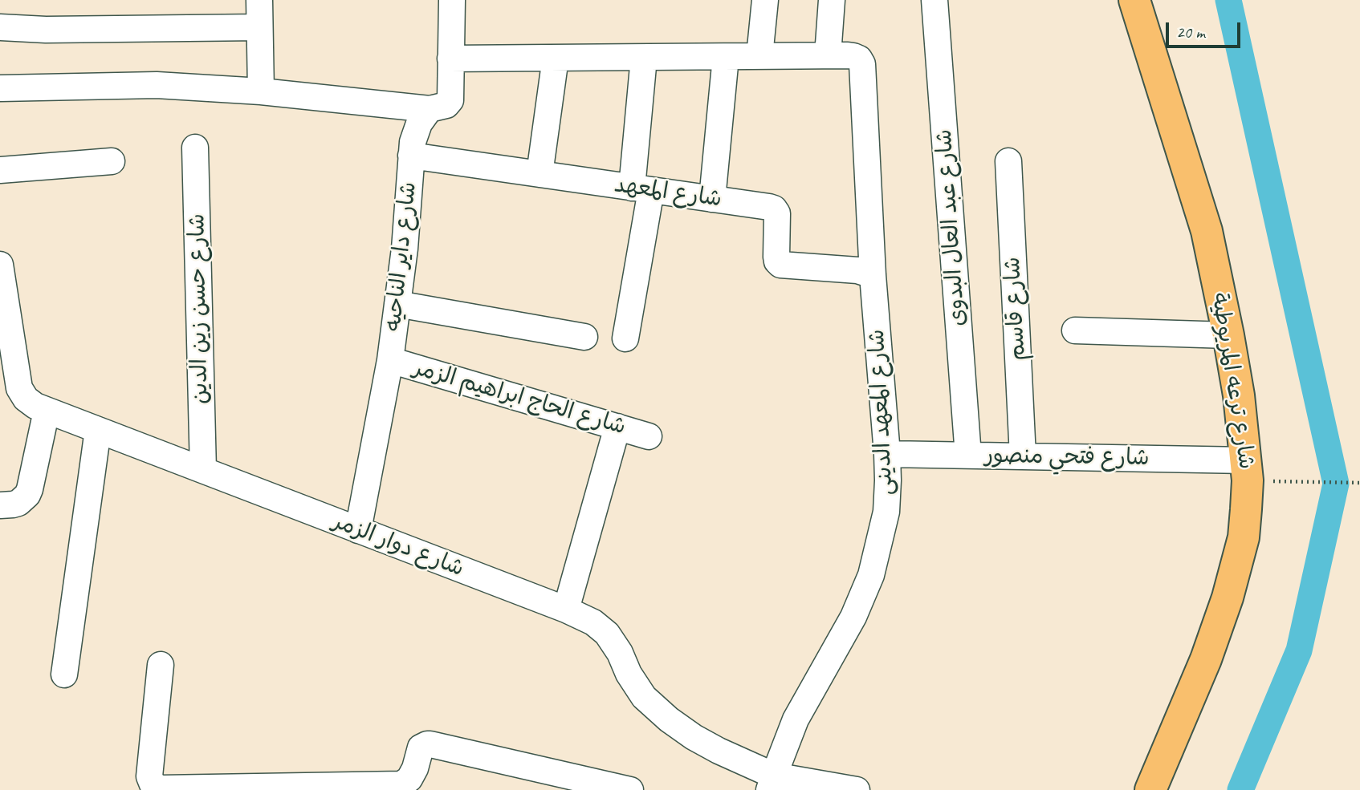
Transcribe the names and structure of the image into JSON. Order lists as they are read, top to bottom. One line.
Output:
{"streets":{"main road":["شارع ترعه المريوطية"],"street":["شارع المعهد","شارع عبد العال البدوى","شارع داير الناحيه","شارع حسن زين الدين","شارع قاسم","شارع الحاج ابراهيم الزمر","شارع المعهد الدينى","شارع فتحي منصور","شارع دوار الزمر"]},"crossings":[["شارع المعهد","شارع داير الناحيه"],["شارع المعهد","شارع المعهد الدينى"],["شارع عبد العال البدوى","شارع فتحي منصور"],["شارع داير الناحيه","شارع الحاج ابراهيم الزمر"],["شارع داير الناحيه","شارع دوار الزمر"],["شارع حسن زين الدين","شارع دوار الزمر"],["شارع قاسم","شارع فتحي منصور"],["شارع ترعه المريوطية","شارع فتحي منصور"],["شارع المعهد الدينى","شارع فتحي منصور"],["شارع المعهد الدينى","شارع دوار الزمر"]],"scale_bar":"20 m"}
